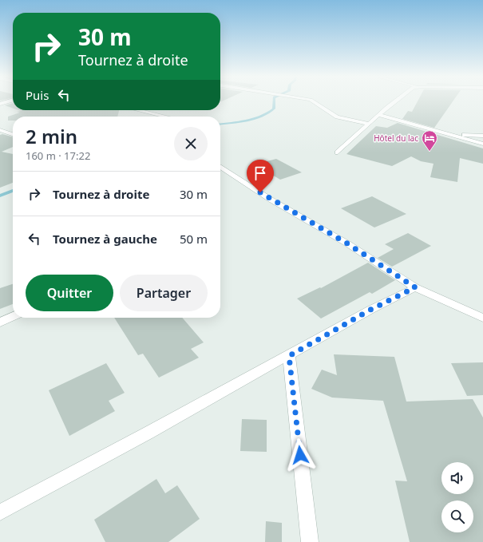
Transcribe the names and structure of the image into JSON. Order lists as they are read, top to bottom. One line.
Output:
{"places":{"hotel":["Hôtel du lac"]},"page":{"turn":["30 m","Tournez à droite"],"then":"Puis","heading":["2 min","160 m · 17:22"],"list":[{"name":"Tournez à droite","value":"30 m"},{"name":"Tournez à gauche","value":"50 m"}],"buttons":["Quitter","Partager"]}}
